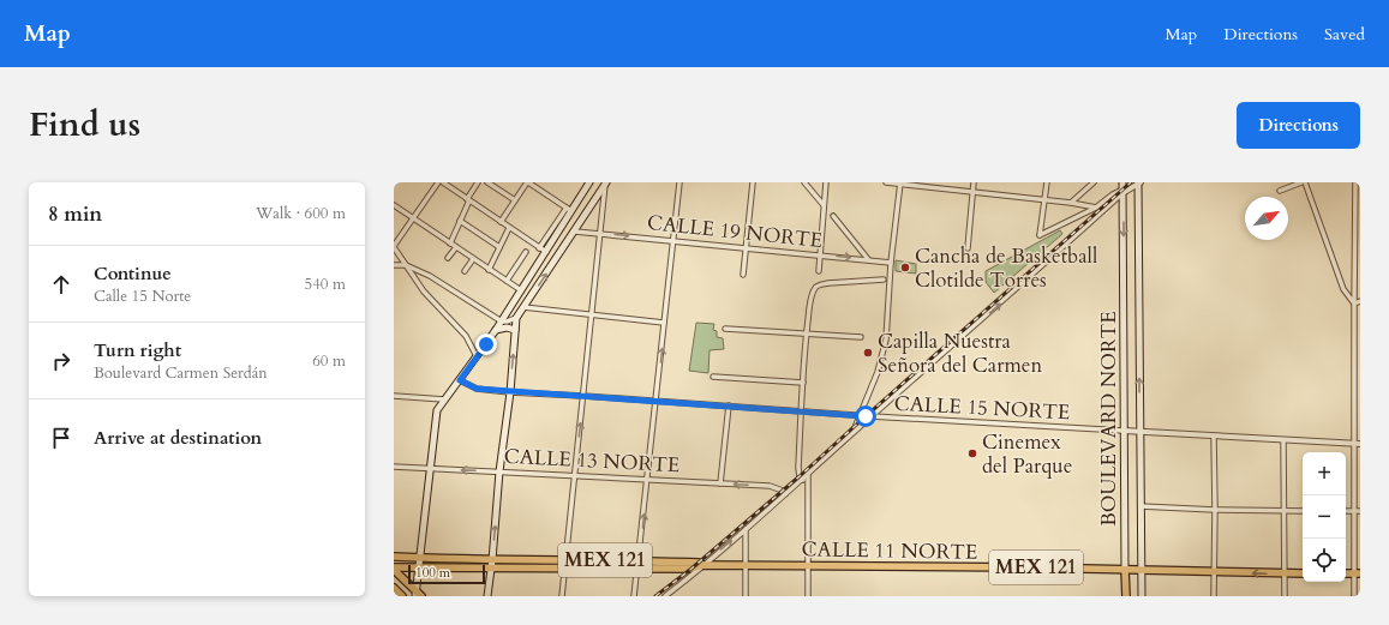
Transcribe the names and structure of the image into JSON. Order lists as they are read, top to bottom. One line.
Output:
{"streets":{"main road":["BOULEVARD NORTE","CALLE 11 NORTE","MEX 121"],"street":["CALLE 19 NORTE","CALLE 15 NORTE","CALLE 13 NORTE"]},"crossings":[["CALLE 15 NORTE","BOULEVARD NORTE"],["BOULEVARD NORTE","CALLE 11 NORTE"]],"one_way":["CALLE 19 NORTE"],"places":["Cancha de Basketball Clotilde Torres","Capilla Nuestra Señora del Carmen","Cinemex del Parque"],"scale_bar":"100 m","north":"top right","page":{"header":"Map","nav":["Map","Directions","Saved"],"title":"Find us","buttons":"Directions","heading":["8 min","Walk · 600 m"],"list":[["Continue","Calle 15 Norte","540 m"],["Turn right","Boulevard Carmen Serdán","60 m"],"Arrive at destination"],"map_buttons":["+","−"],"scale":"100 m"}}
